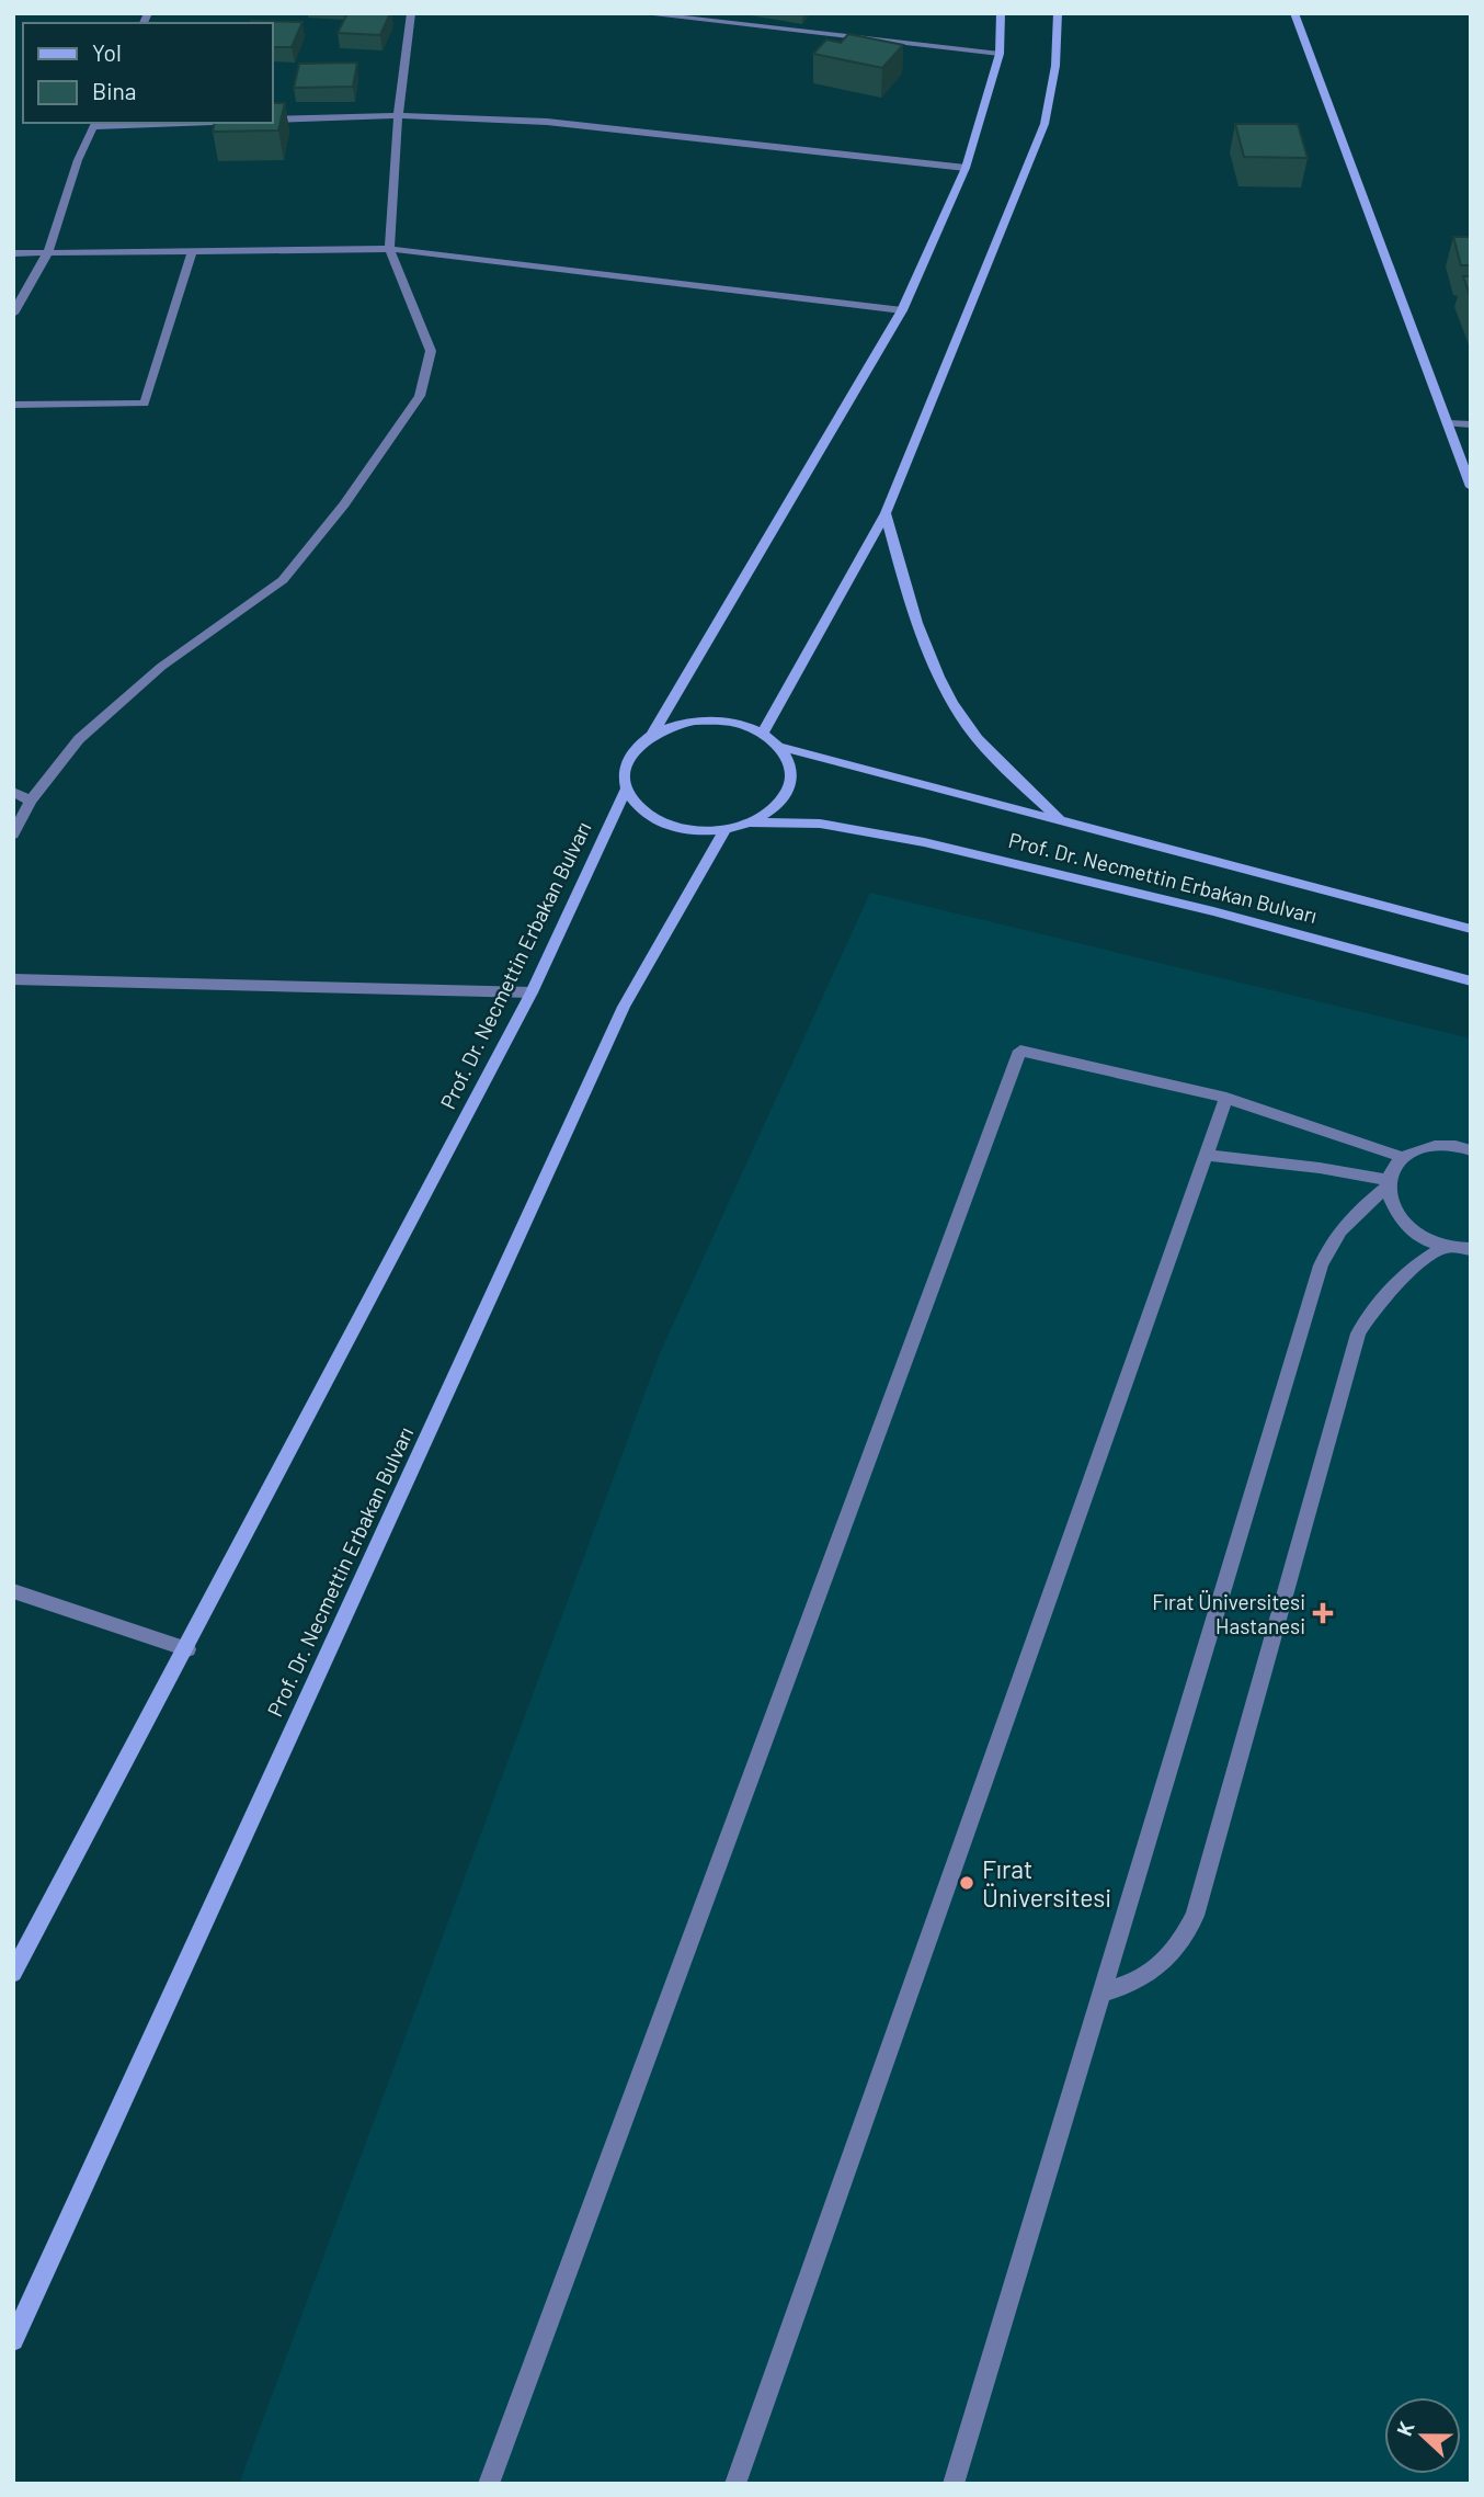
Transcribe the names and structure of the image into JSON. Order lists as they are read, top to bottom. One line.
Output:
{"streets":{"main road":["Prof. Dr. Necmettin Erbakan Bulvarı"]},"places":{"health":["Fırat Üniversitesi Hastanesi"],"other":["Fırat Üniversitesi"]},"legend":["Yol","Bina"],"north":"left"}
